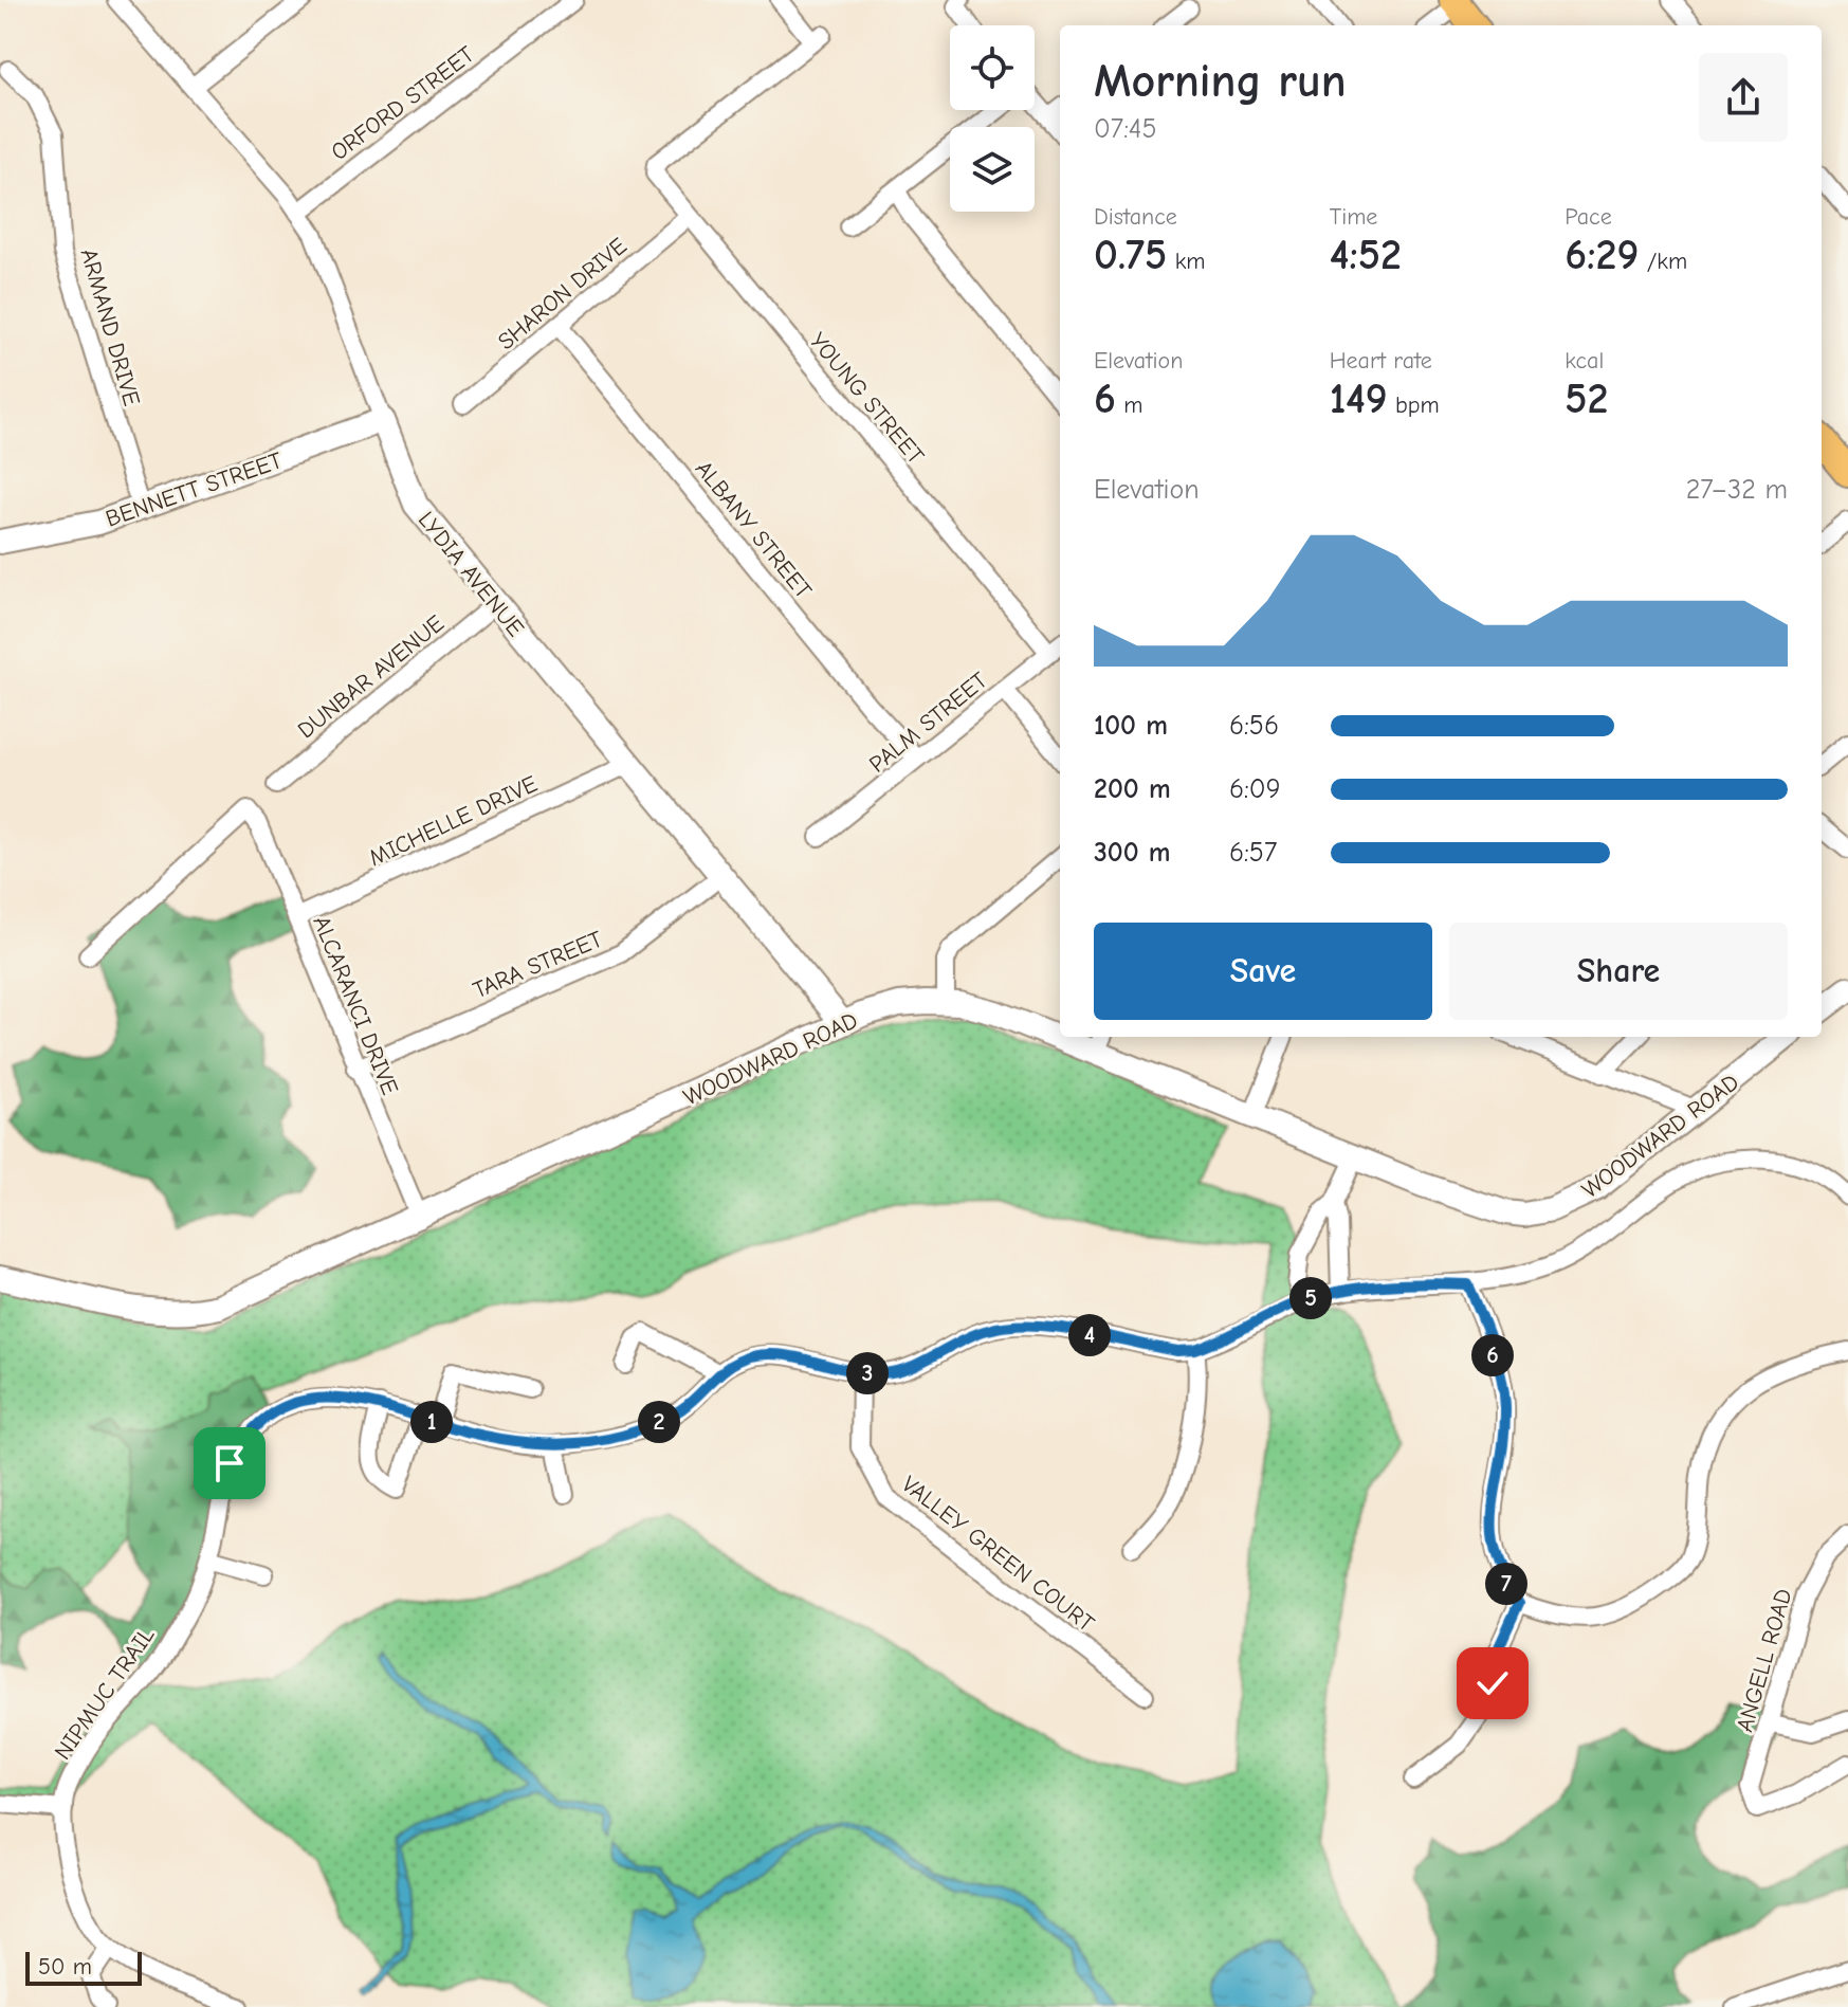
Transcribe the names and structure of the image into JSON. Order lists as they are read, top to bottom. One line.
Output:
{"streets":{"street":["ORFORD STREET","SHARON DRIVE","ARMAND DRIVE","YOUNG STREET","BENNETT STREET","ALBANY STREET","LYDIA AVENUE","DUNBAR AVENUE","PALM STREET","MICHELLE DRIVE","TARA STREET","ALCARANCI DRIVE","WOODWARD ROAD","VALLEY GREEN COURT","ANGELL ROAD","NIPMUC TRAIL"]},"crossings":[["ORFORD STREET","LYDIA AVENUE"],["SHARON DRIVE","YOUNG STREET"],["SHARON DRIVE","ALBANY STREET"],["ARMAND DRIVE","BENNETT STREET"],["YOUNG STREET","PALM STREET"],["BENNETT STREET","LYDIA AVENUE"],["ALBANY STREET","PALM STREET"],["LYDIA AVENUE","DUNBAR AVENUE"],["LYDIA AVENUE","MICHELLE DRIVE"],["LYDIA AVENUE","TARA STREET"],["LYDIA AVENUE","WOODWARD ROAD"],["MICHELLE DRIVE","ALCARANCI DRIVE"],["TARA STREET","ALCARANCI DRIVE"],["ALCARANCI DRIVE","WOODWARD ROAD"],["VALLEY GREEN COURT","NIPMUC TRAIL"]],"scale_bar":"50 m","page":{"heading":["Morning run","07:45"],"stats":[["Distance","0.75 km"],["Time","4:52"],["Pace","6:29 /km"],["Elevation","6 m"],["Heart rate","149 bpm"],["kcal","52"]],"chart":["Elevation","27–32 m"],"list":[{"name":"100 m","note":"6:56"},{"name":"200 m","note":"6:09"},{"name":"300 m","note":"6:57"}],"buttons":["Save","Share"],"pins":["5","4","6","3","1","2","7"],"scale":"50 m"}}
